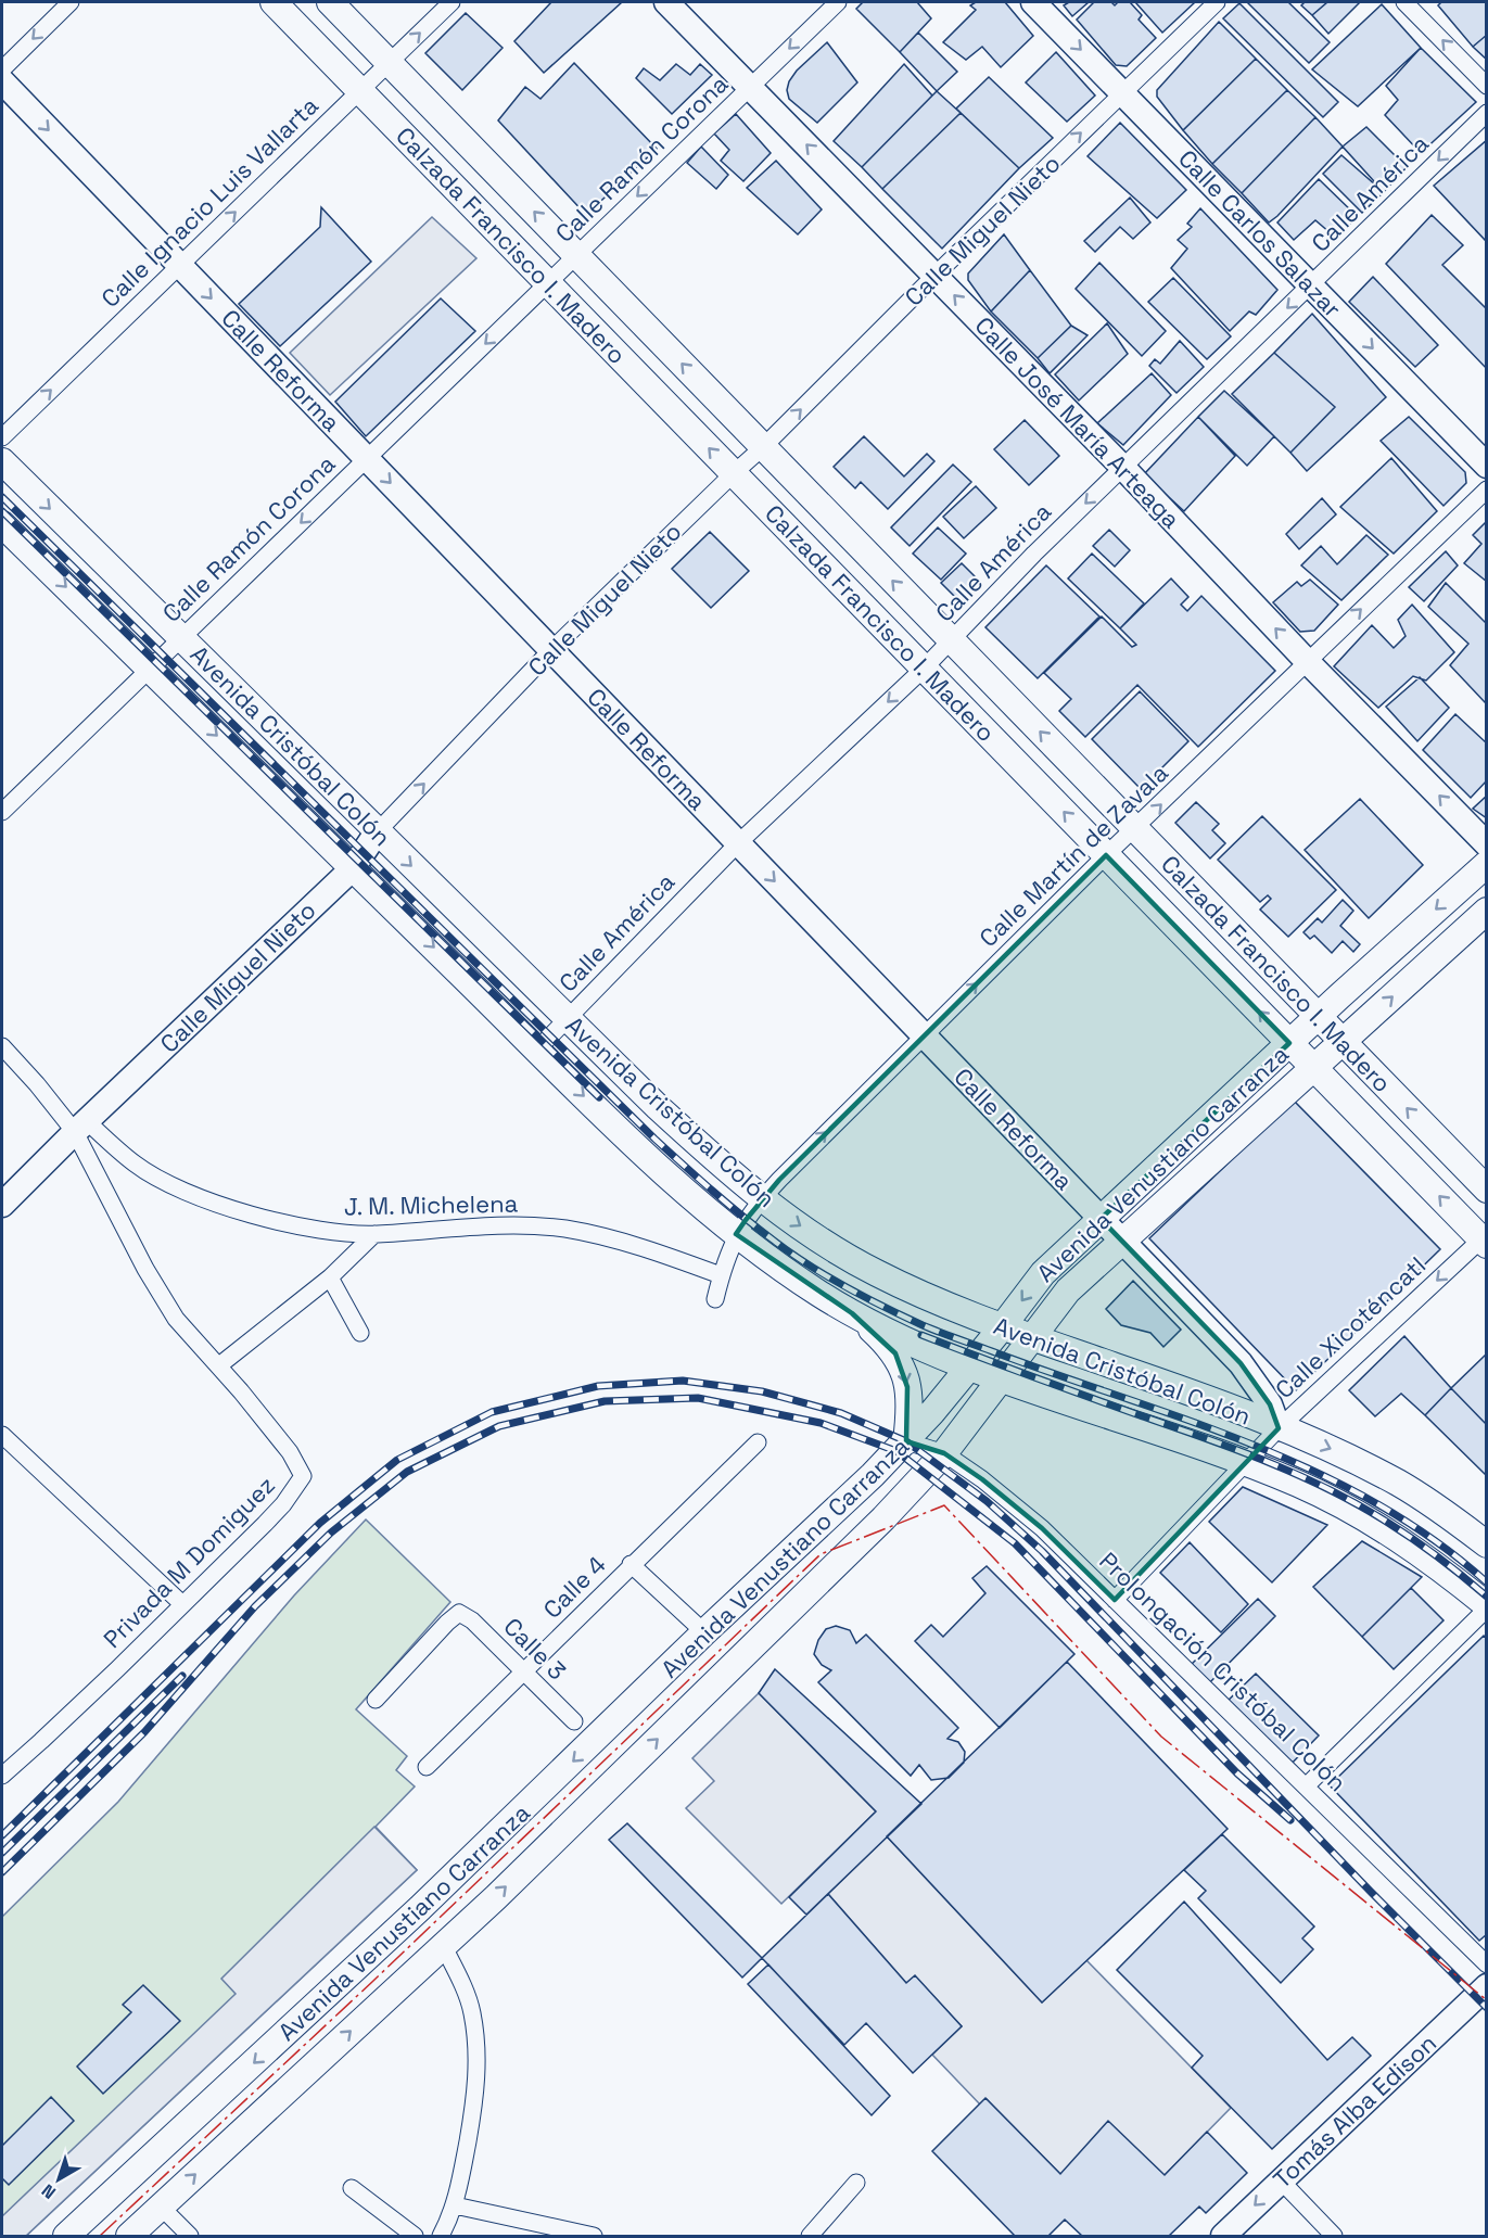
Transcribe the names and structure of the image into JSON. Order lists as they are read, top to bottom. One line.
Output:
{"streets":{"main road":["Calzada Francisco I. Madero","Avenida Cristóbal Colón","Avenida Venustiano Carranza"],"street":["Calle Ramón Corona","Calle América","Calle Ignacio Luis Vallarta","Calle Miguel Nieto","Calle Carlos Salazar","Calle Reforma","Calle José María Arteaga","Calle Martín de Zavala","J. M. Michelena","Calle Xicoténcatl","Privada M Domiguez","Calle 4","Calle 3","Prolongación Cristóbal Colón","Tomás Alba Edison"]},"crossings":[["Calle Ramón Corona","Calzada Francisco I. Madero"],["Calle Ramón Corona","Calle Reforma"],["Calle Ramón Corona","Calle José María Arteaga"],["Calle Ramón Corona","Avenida Cristóbal Colón"],["Calle América","Calle Carlos Salazar"],["Calle América","Calzada Francisco I. Madero"],["Calle América","Calle Reforma"],["Calle América","Calle José María Arteaga"],["Calle América","Avenida Cristóbal Colón"],["Calle Ignacio Luis Vallarta","Calzada Francisco I. Madero"],["Calle Ignacio Luis Vallarta","Calle Reforma"],["Calle Miguel Nieto","Calle Carlos Salazar"],["Calle Miguel Nieto","Calzada Francisco I. Madero"],["Calle Miguel Nieto","Calle Reforma"],["Calle Miguel Nieto","Calle José María Arteaga"],["Calle Miguel Nieto","Avenida Cristóbal Colón"],["Calle Miguel Nieto","J. M. Michelena"],["Calle Miguel Nieto","Privada M Domiguez"],["Calzada Francisco I. Madero","Calle Martín de Zavala"],["Calzada Francisco I. Madero","Avenida Venustiano Carranza"],["Calzada Francisco I. Madero","Calle Xicoténcatl"],["Calle Reforma","Avenida Cristóbal Colón"],["Calle Reforma","Calle Martín de Zavala"],["Calle Reforma","Avenida Venustiano Carranza"],["Calle Reforma","Calle Xicoténcatl"],["Calle José María Arteaga","Calle Martín de Zavala"],["Avenida Cristóbal Colón","Calle Martín de Zavala"],["Avenida Cristóbal Colón","Avenida Venustiano Carranza"],["Avenida Cristóbal Colón","Calle Xicoténcatl"],["Calle Martín de Zavala","J. M. Michelena"],["Avenida Venustiano Carranza","Prolongación Cristóbal Colón"],["J. M. Michelena","Privada M Domiguez"],["Calle Xicoténcatl","Prolongación Cristóbal Colón"],["Calle 4","Calle 3"]],"one_way":["Calle Ramón Corona","Calle América","Calle Ignacio Luis Vallarta","Calle Miguel Nieto","Calle Carlos Salazar","Calle Reforma","Calle José María Arteaga","Calle Martín de Zavala","Calle Xicoténcatl"],"north":"bottom left"}
